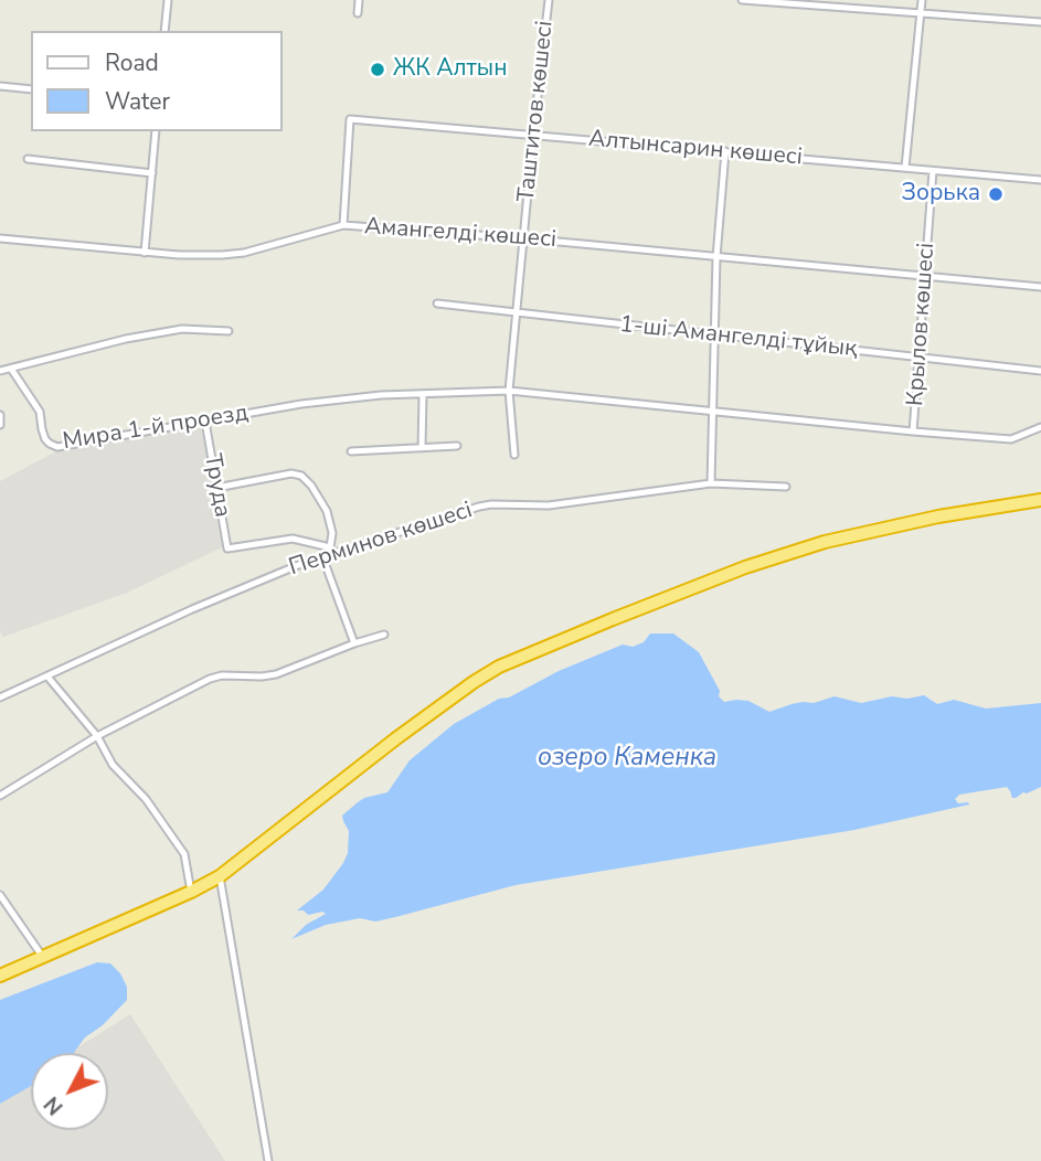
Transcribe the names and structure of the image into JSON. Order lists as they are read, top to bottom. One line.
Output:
{"streets":{"street":["Таштитов көшесі","Алтынсарин көшесі","Амангелді көшесі","Крылов көшесі","1-ші Амангелді тұйық","Мира 1-й проезд","Труда","Перминов көшесі"]},"crossings":[["Таштитов көшесі","Алтынсарин көшесі"],["Таштитов көшесі","Амангелді көшесі"],["Таштитов көшесі","1-ші Амангелді тұйық"],["Алтынсарин көшесі","Амангелді көшесі"],["Алтынсарин көшесі","Крылов көшесі"],["Амангелді көшесі","Крылов көшесі"],["Крылов көшесі","1-ші Амангелді тұйық"],["Мира 1-й проезд","Труда"],["Труда","Перминов көшесі"]],"water":["озеро Каменка"],"places":["ЖК Алтын","Зорька"],"legend":["Road","Water"],"north":"bottom left"}
